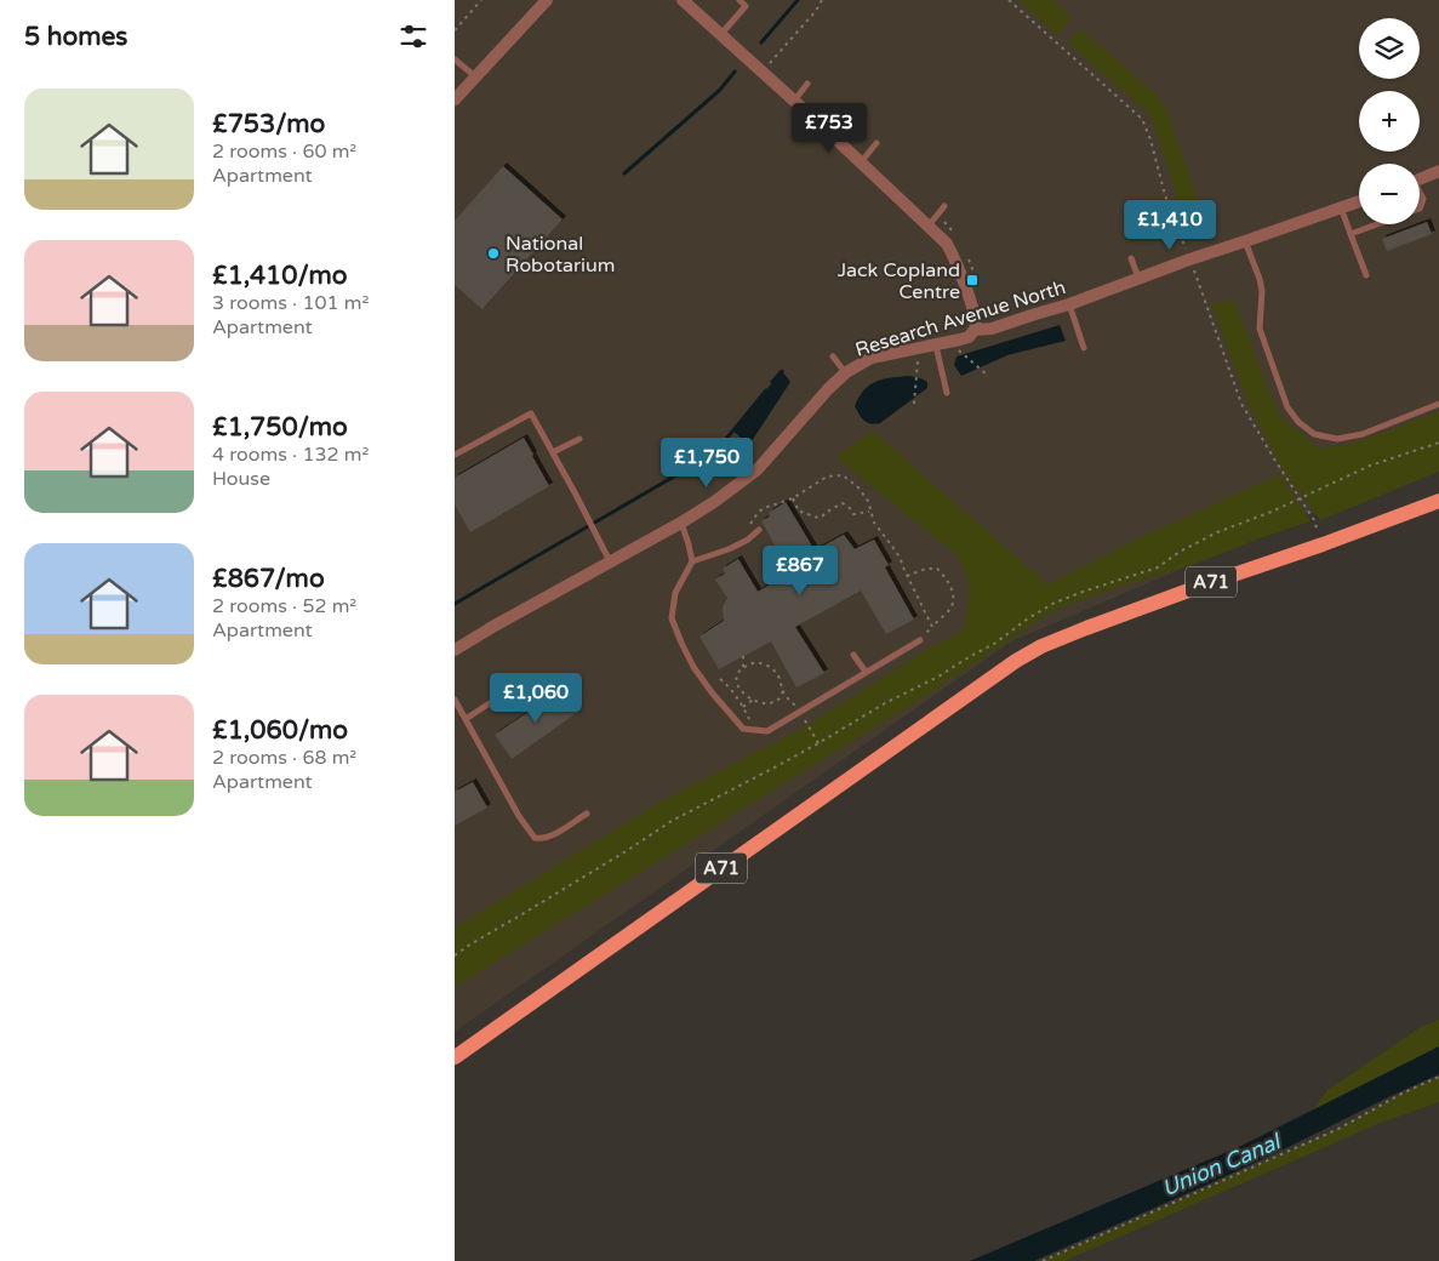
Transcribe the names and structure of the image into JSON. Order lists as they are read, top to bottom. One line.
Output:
{"streets":{"main road":["A71"],"street":["Research Avenue North"]},"water":["Union Canal"],"places":{"other":["National Robotarium"],"transit":["Jack Copland Centre"]},"page":{"heading":"5 homes","map_buttons":["+","−"],"list":[{"name":"£753/mo","note":"2 rooms · 60 m² · Apartment"},{"name":"£1,410/mo","note":"3 rooms · 101 m² · Apartment"},{"name":"£1,750/mo","note":"4 rooms · 132 m² · House"},{"name":"£867/mo","note":"2 rooms · 52 m² · Apartment"},{"name":"£1,060/mo","note":"2 rooms · 68 m² · Apartment"}],"price":["£753","£1,410","£1,750","£867","£1,060"]}}
